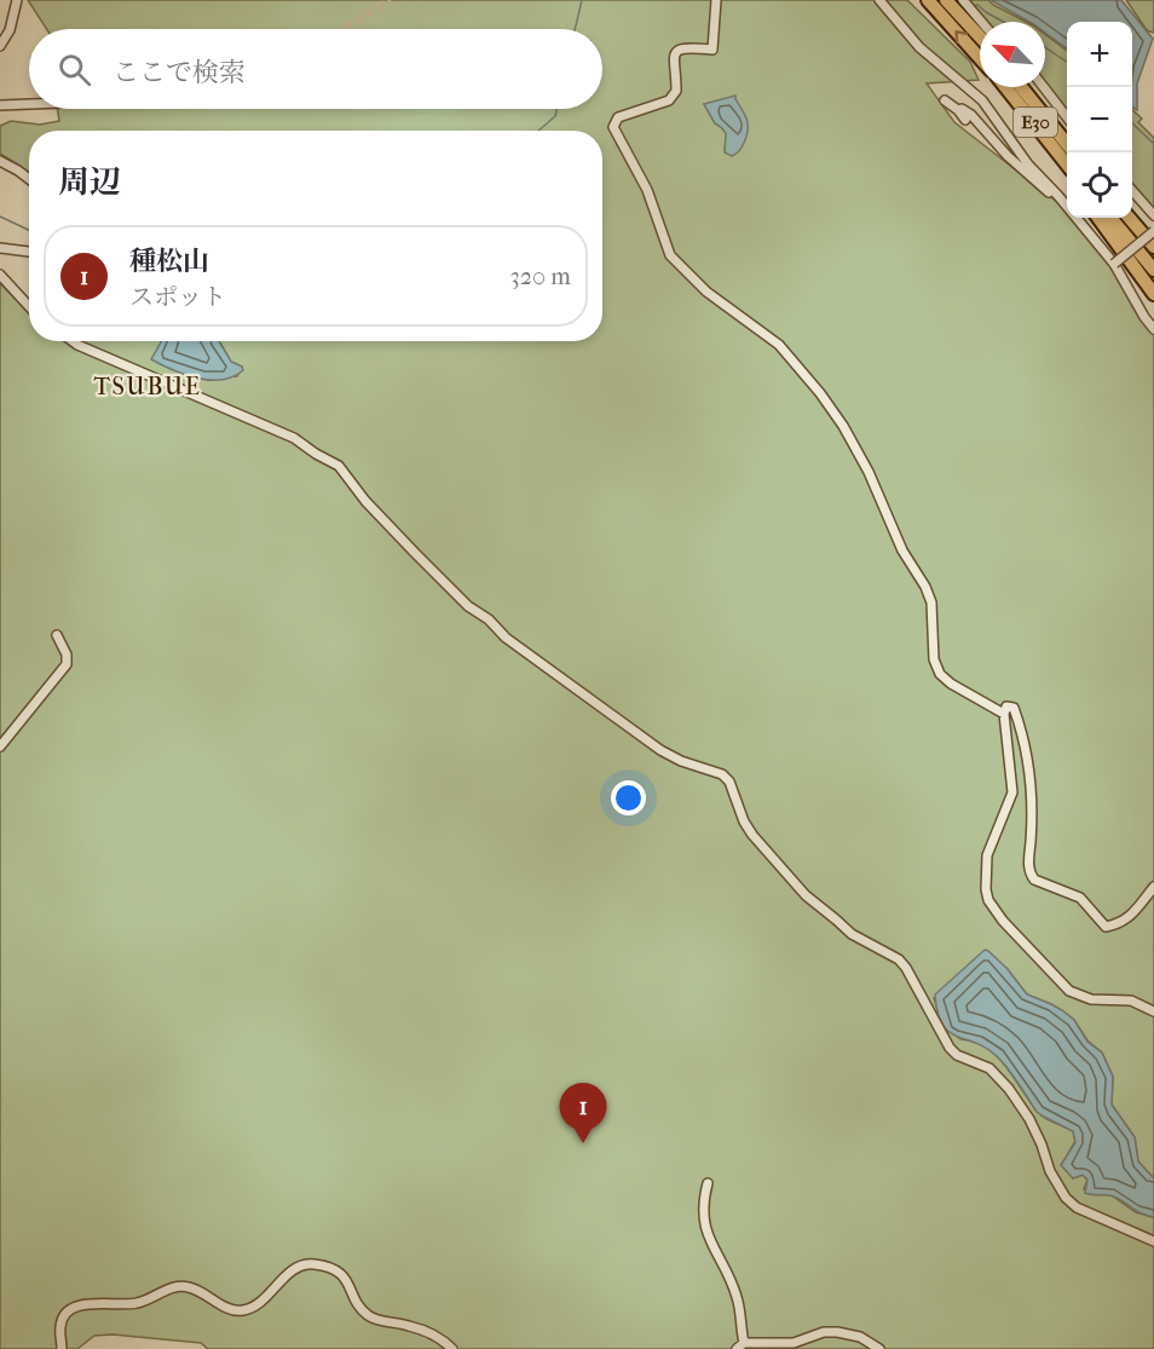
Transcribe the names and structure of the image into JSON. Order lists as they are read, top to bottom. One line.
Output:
{"streets":{"highway":["E30"]},"districts":["TSUBUE"],"north":"top left","page":{"map_buttons":["+","−"],"search":"ここで検索","heading":"周辺","list":[{"mark":"1","name":"種松山","note":"スポット","value":"320 m"}],"pins":"1"}}
